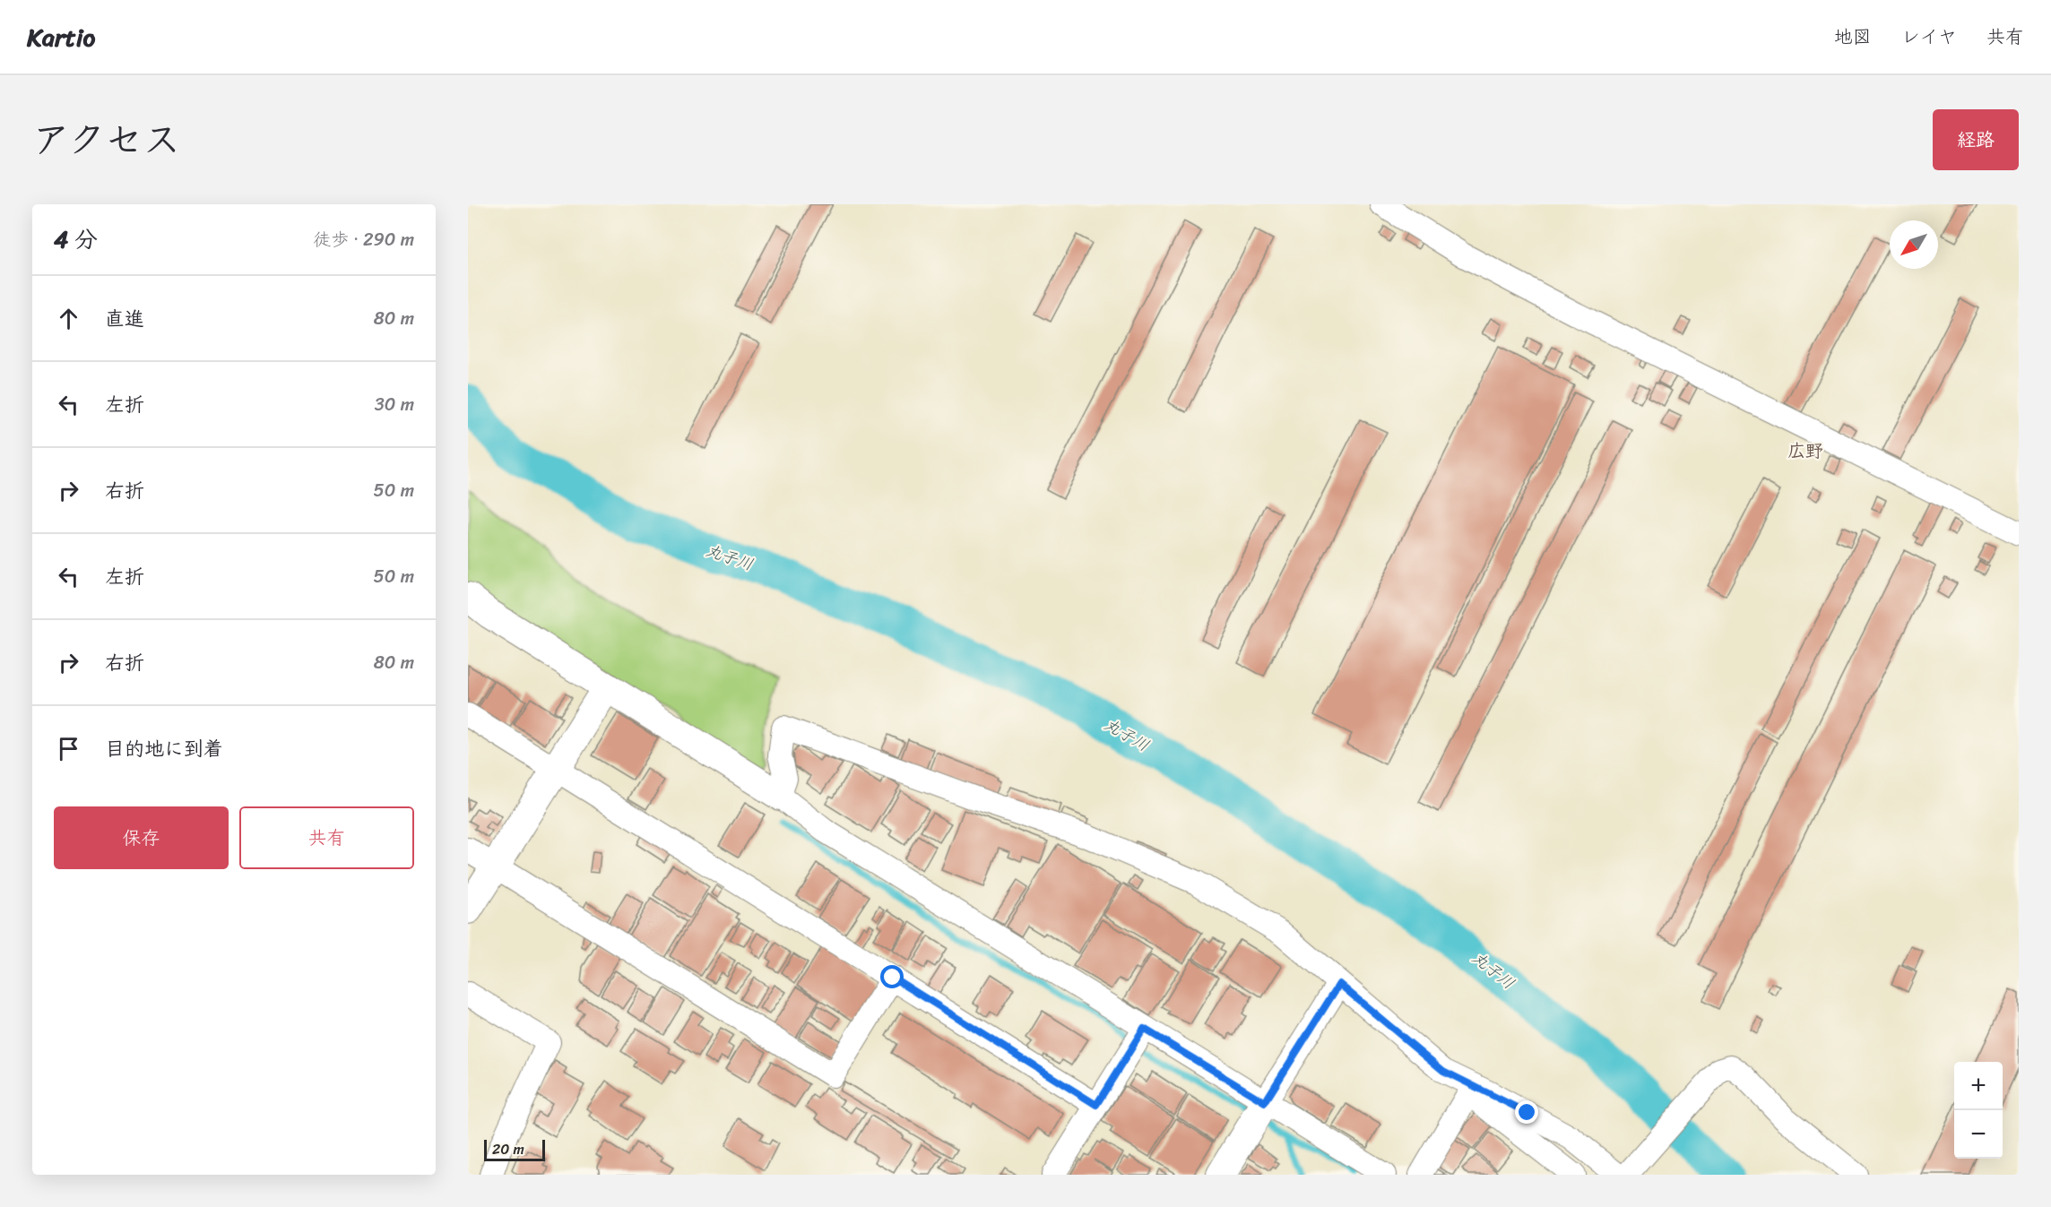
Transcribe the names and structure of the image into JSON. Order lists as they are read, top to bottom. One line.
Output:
{"districts":["広野"],"water":["丸子川"],"scale_bar":"20 m","north":"bottom left","page":{"header":"Kartio","nav":["地図","レイヤ","共有"],"title":"アクセス","buttons":["経路",["保存","共有"]],"heading":["4 分","徒歩 · 290 m"],"list":[["直進","80 m"],["左折","30 m"],["右折","50 m"],["左折","50 m"],["右折","80 m"],"目的地に到着"],"map_buttons":["+","−"],"scale":"20 m"}}
